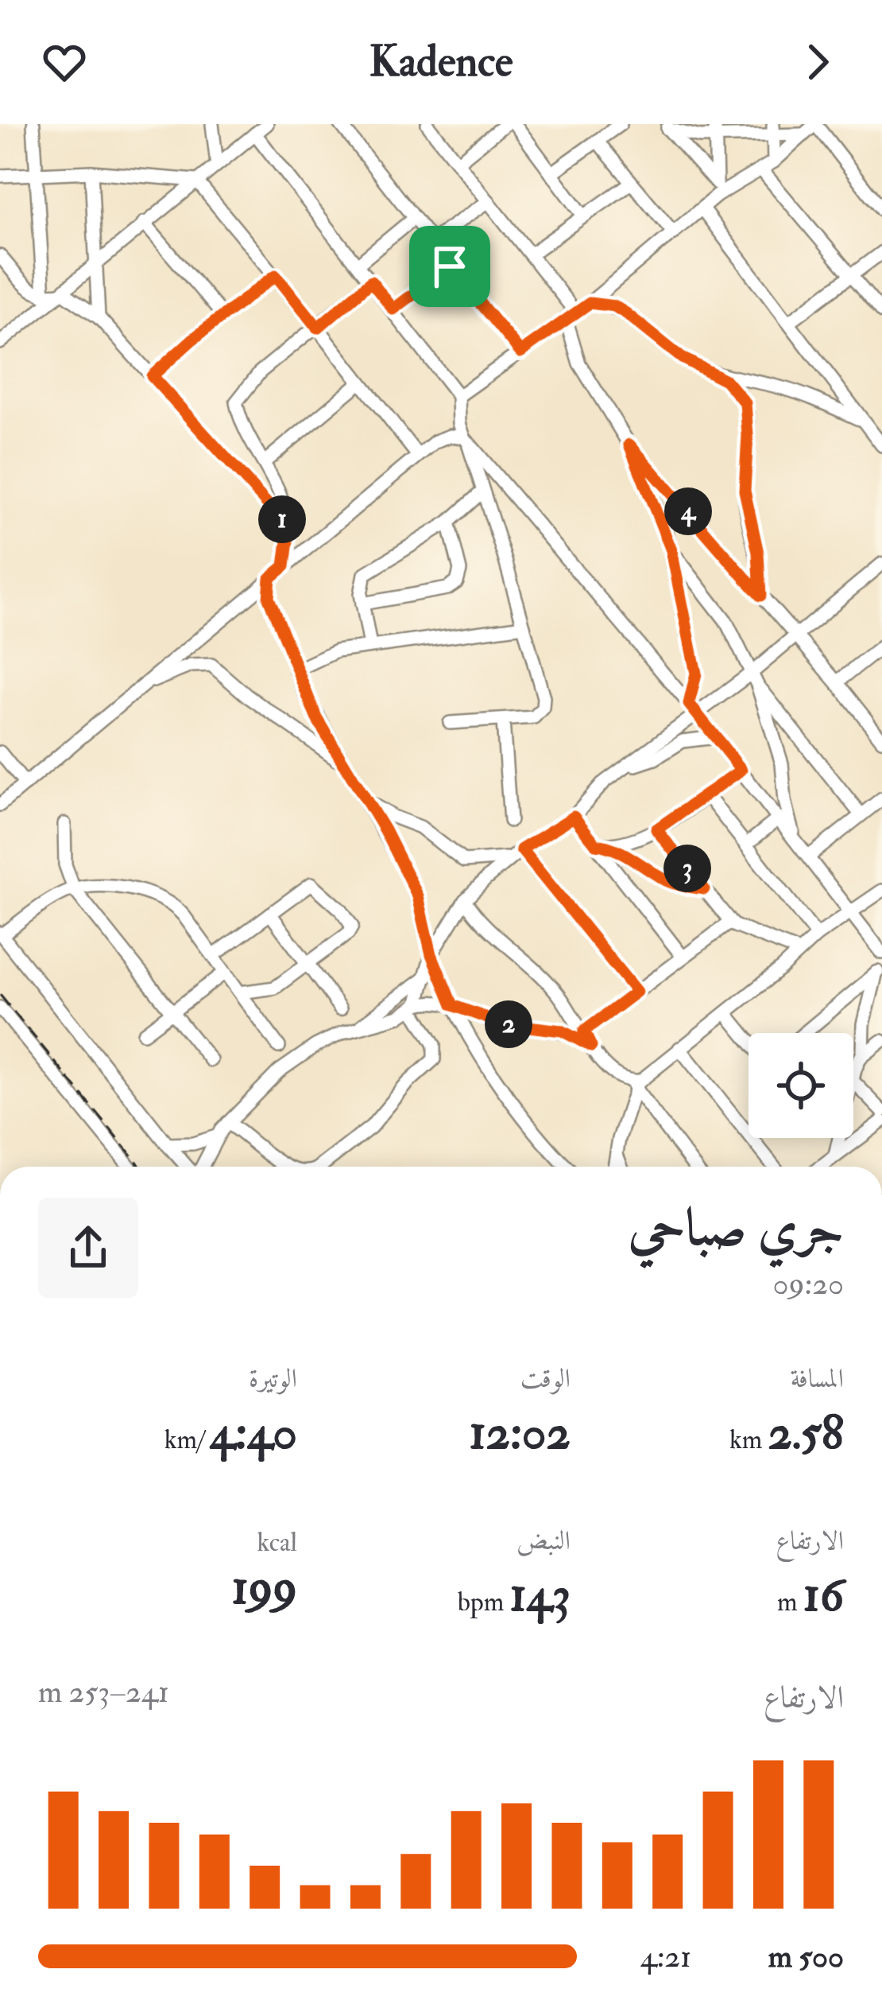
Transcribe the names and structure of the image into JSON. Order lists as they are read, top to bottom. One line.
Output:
{"page":{"header":"Kadence","pins":["4","1","3","2"],"heading":["جري صباحي","09:20"],"stats":[["المسافة","2.58 km"],["الوقت","12:02"],["الوتيرة","4:40 /km"],["الارتفاع","16 m"],["النبض","143 bpm"],["kcal","199"]],"chart":["الارتفاع","241–253 m"],"list":[{"name":"500 m","note":"4:21"}]}}
